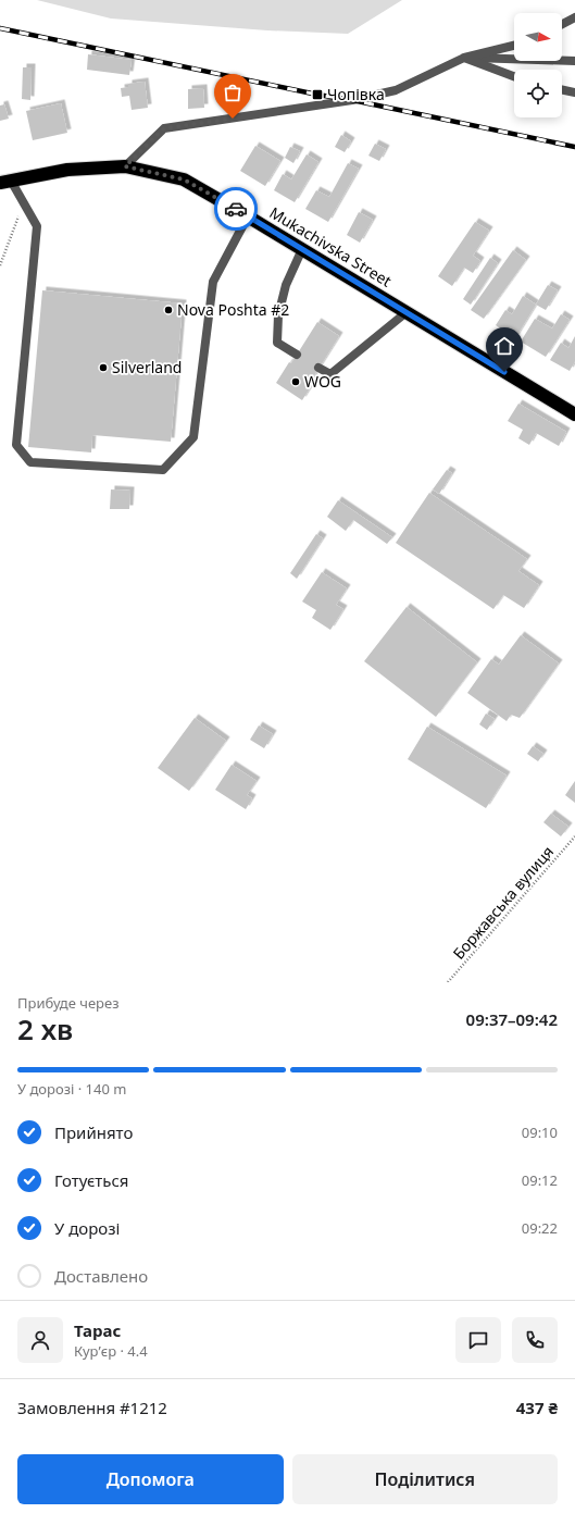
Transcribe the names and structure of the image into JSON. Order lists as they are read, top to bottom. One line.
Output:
{"streets":{"highway":["Mukachivska Street"],"path":["Боржавська вулиця"]},"places":{"transit":["Чопівка"],"other":["Nova Poshta #2","Silverland","WOG"]},"north":"right","page":{"heading":["2 хв","Прибуде через","09:37–09:42"],"panel":["Тарас","Кур’єр · 4.4","Замовлення #1212","437 ₴"],"bar":"У дорозі · 140 m","list":[["Прийнято","09:10"],["Готується","09:12"],["У дорозі","09:22"],"Доставлено"],"buttons":["Допомога","Поділитися"]}}
